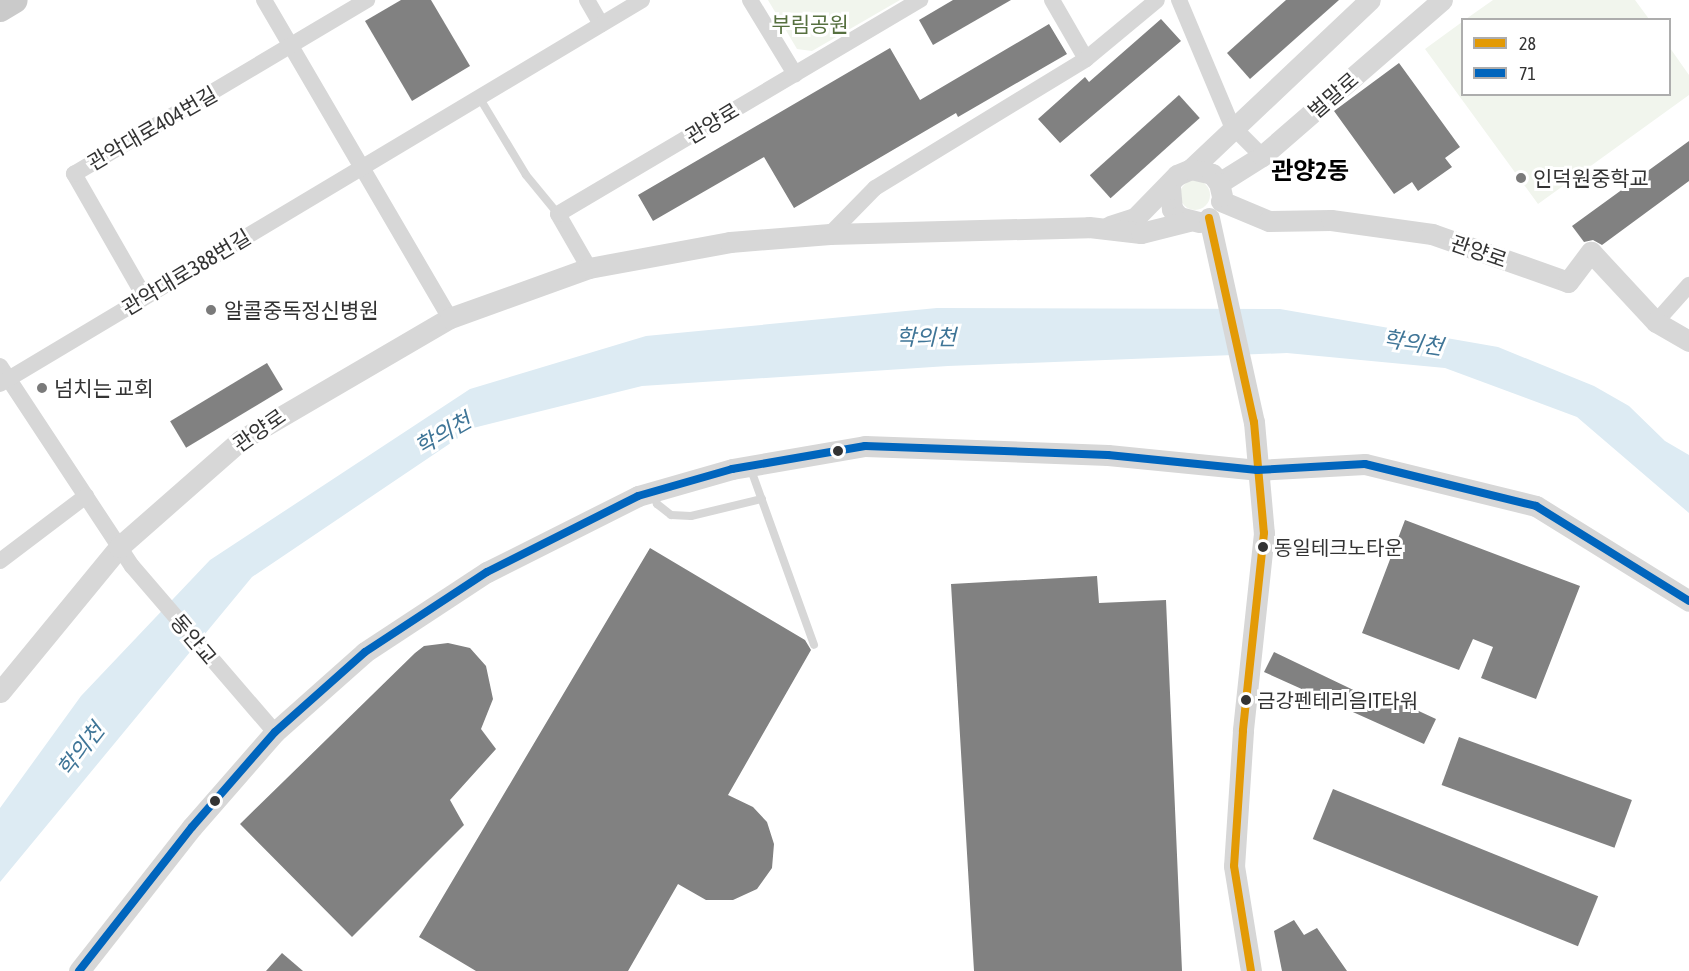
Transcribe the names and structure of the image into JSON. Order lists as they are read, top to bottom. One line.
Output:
{"streets":{"street":["벌말로","관양로","관악대로404번길","관악대로388번길","동안교"]},"crossings":[["벌말로","관양로"],["관양로","관악대로388번길"],["관양로","동안교"],["관악대로404번길","관악대로388번길"],["관악대로388번길","동안교"]],"districts":["관양2동"],"water":["학의천"],"parks":["부림공원"],"places":["인덕원중학교","알콜중독정신병원","넘치는 교회","동일테크노타운","금강펜테리음IT타워"],"lines":["transit line 28","transit line 71"],"legend":["28","71"]}
